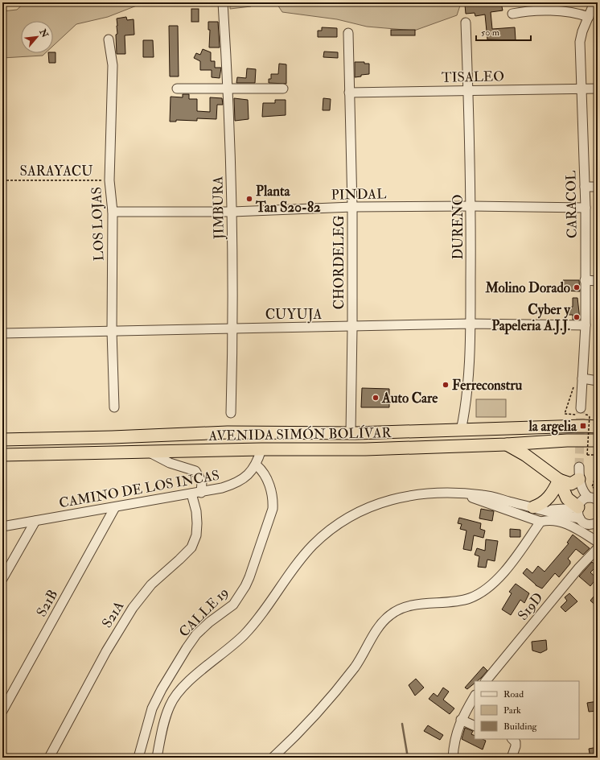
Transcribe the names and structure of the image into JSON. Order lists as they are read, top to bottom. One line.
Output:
{"streets":{"highway":["AVENIDA SIMÓN BOLÍVAR"],"street":["TISALEO","PINDAL","CARACOL","JIMBURA","LOS LOJAS","DURENO","CHORDELEG","CUYUJA","CAMINO DE LOS INCAS","S21B","S19D","CALLE 19","S21A"],"path":["SARAYACU"]},"crossings":[["TISALEO","CARACOL"],["TISALEO","DURENO"],["TISALEO","CHORDELEG"],["SARAYACU","LOS LOJAS"],["PINDAL","CARACOL"],["PINDAL","JIMBURA"],["PINDAL","LOS LOJAS"],["PINDAL","DURENO"],["PINDAL","CHORDELEG"],["CARACOL","CUYUJA"],["JIMBURA","CUYUJA"],["LOS LOJAS","CUYUJA"],["DURENO","CUYUJA"],["DURENO","AVENIDA SIMÓN BOLÍVAR"],["CHORDELEG","CUYUJA"],["CHORDELEG","AVENIDA SIMÓN BOLÍVAR"],["AVENIDA SIMÓN BOLÍVAR","CAMINO DE LOS INCAS"],["CAMINO DE LOS INCAS","S21B"],["CAMINO DE LOS INCAS","CALLE 19"],["CAMINO DE LOS INCAS","S21A"]],"places":{"other":["Planta Tan S20-82","Molino Dorado","Cyber y Papeleria A.J.J.","Ferreconstru","Auto Care"],"transit":["la argelia"]},"legend":["Road","Park","Building"],"scale_bar":"50 m","north":"top right"}
